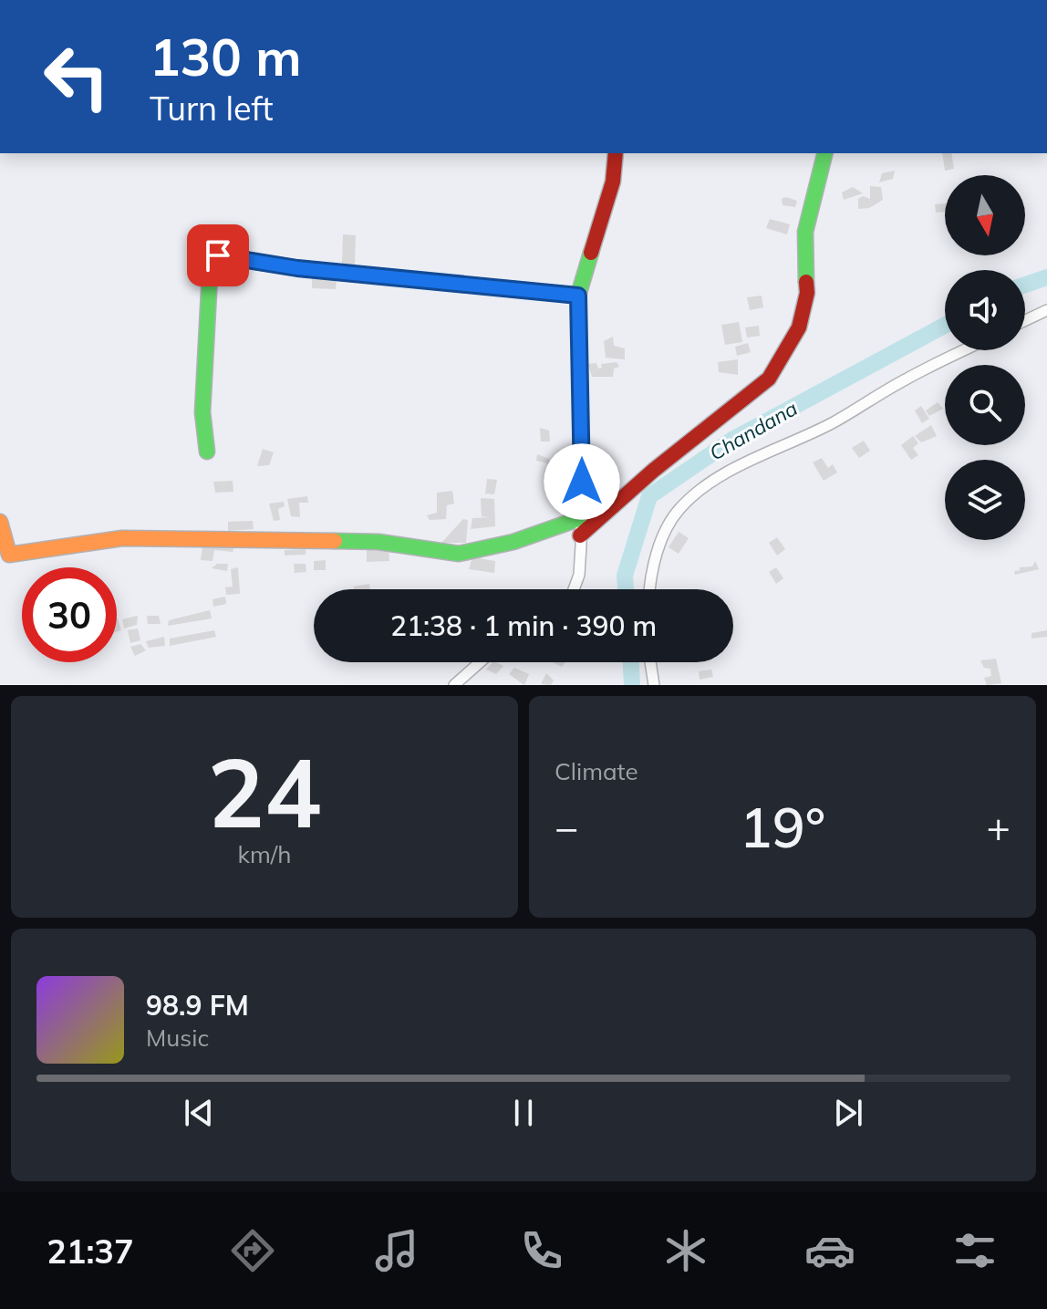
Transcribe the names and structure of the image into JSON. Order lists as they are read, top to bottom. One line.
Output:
{"water":["Chandana"],"north":"bottom","page":{"turn":["130 m","Turn left"],"limit":"30","trip":"21:38 · 1 min · 390 m","tile":[["24","km/h"],"Climate"],"heat":["−","19°","+"],"song":["98.9 FM","Music"],"tabs":"21:37"}}
